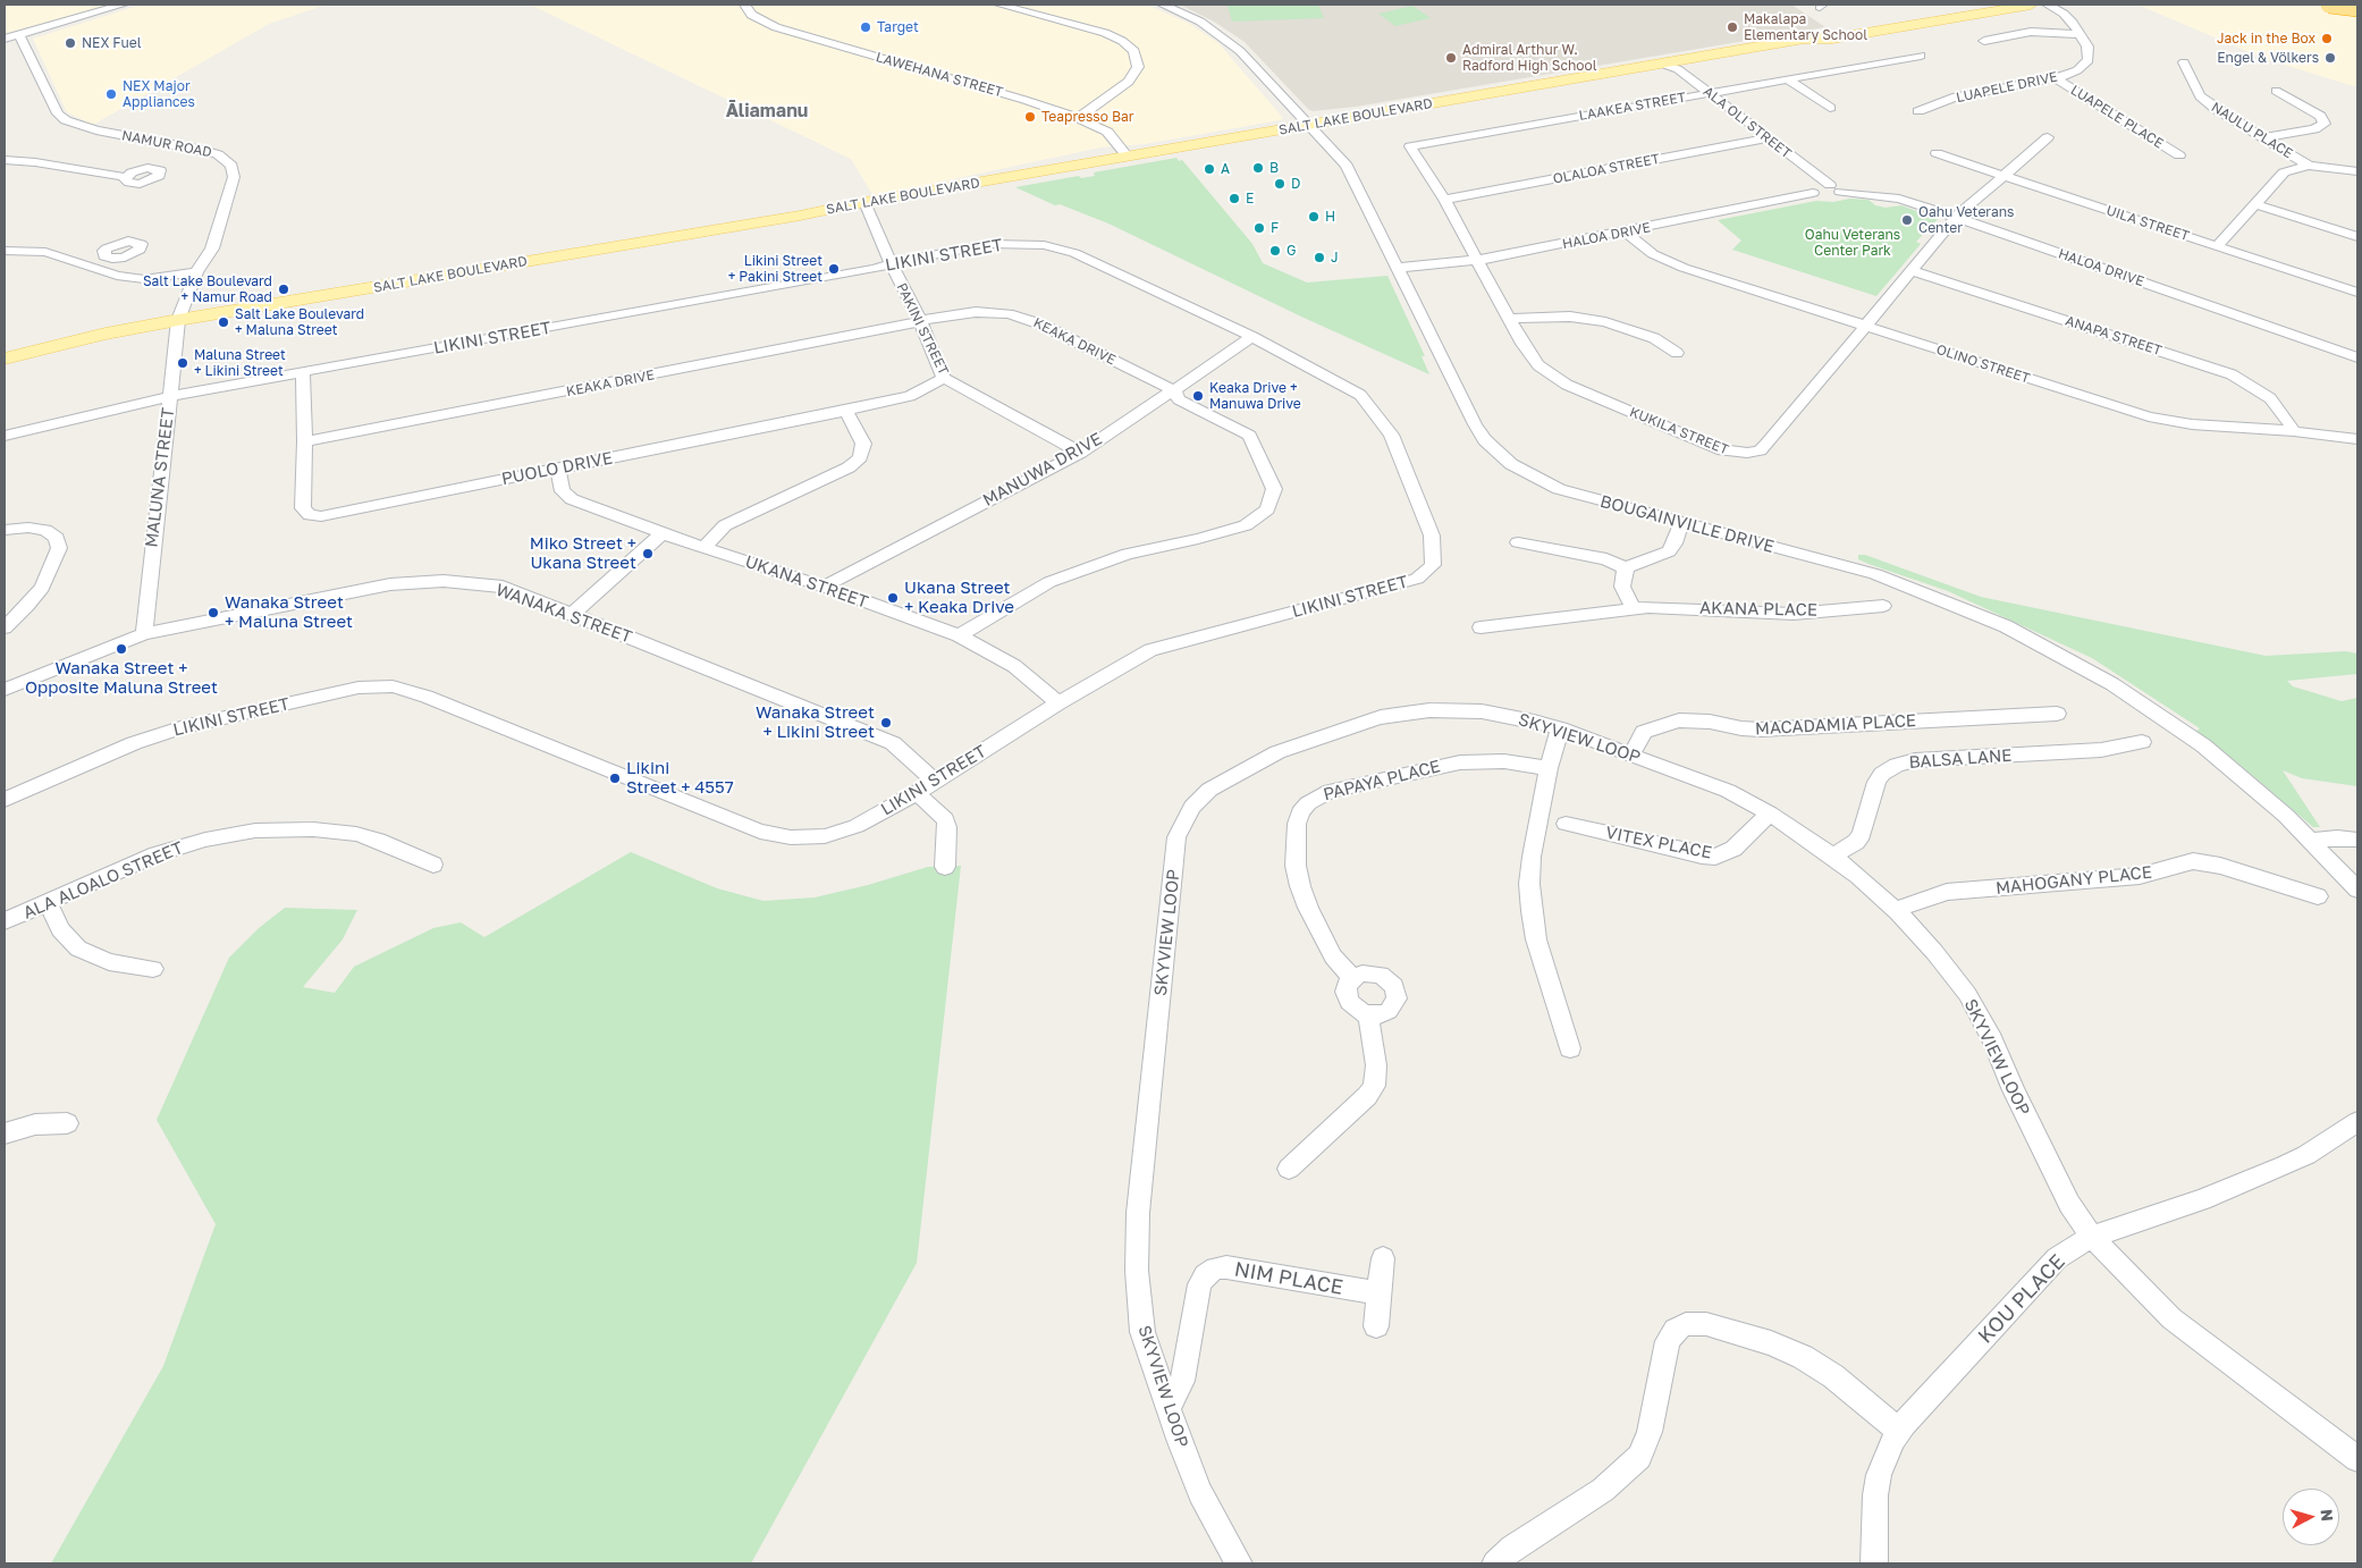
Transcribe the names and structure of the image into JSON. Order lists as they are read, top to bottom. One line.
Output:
{"streets":{"main road":["SALT LAKE BOULEVARD"],"street":["LAWEHANA STREET","LUAPELE DRIVE","LAAKEA STREET","LUAPELE PLACE","ALA OLI STREET","NAULU PLACE","NAMUR ROAD","OLALOA STREET","UILA STREET","HALOA DRIVE","LIKINI STREET","PAKINI STREET","ANAPA STREET","KEAKA DRIVE","OLINO STREET","KUKILA STREET","PUOLO DRIVE","MANUWA DRIVE","MALUNA STREET","BOUGAINVILLE DRIVE","UKANA STREET","AKANA PLACE","WANAKA STREET","MACADAMIA PLACE","SKYVIEW LOOP","BALSA LANE","PAPAYA PLACE","VITEX PLACE","ALA ALOALO STREET","MAHOGANY PLACE","NIM PLACE","KOU PLACE"]},"crossings":[["LAWEHANA STREET","SALT LAKE BOULEVARD"],["LUAPELE DRIVE","LUAPELE PLACE"],["LAAKEA STREET","ALA OLI STREET"],["LAAKEA STREET","KUKILA STREET"],["SALT LAKE BOULEVARD","ALA OLI STREET"],["SALT LAKE BOULEVARD","NAMUR ROAD"],["SALT LAKE BOULEVARD","PAKINI STREET"],["SALT LAKE BOULEVARD","MALUNA STREET"],["SALT LAKE BOULEVARD","BOUGAINVILLE DRIVE"],["ALA OLI STREET","OLALOA STREET"],["ALA OLI STREET","HALOA DRIVE"],["NAMUR ROAD","MALUNA STREET"],["OLALOA STREET","KUKILA STREET"],["UILA STREET","KUKILA STREET"],["HALOA DRIVE","OLINO STREET"],["HALOA DRIVE","KUKILA STREET"],["HALOA DRIVE","BOUGAINVILLE DRIVE"],["LIKINI STREET","PAKINI STREET"],["LIKINI STREET","PUOLO DRIVE"],["LIKINI STREET","MANUWA DRIVE"],["LIKINI STREET","MALUNA STREET"],["LIKINI STREET","UKANA STREET"],["LIKINI STREET","WANAKA STREET"],["PAKINI STREET","KEAKA DRIVE"],["PAKINI STREET","PUOLO DRIVE"],["PAKINI STREET","MANUWA DRIVE"],["ANAPA STREET","OLINO STREET"],["ANAPA STREET","KUKILA STREET"],["KEAKA DRIVE","PUOLO DRIVE"],["KEAKA DRIVE","MANUWA DRIVE"],["KEAKA DRIVE","UKANA STREET"],["OLINO STREET","KUKILA STREET"],["PUOLO DRIVE","UKANA STREET"],["MANUWA DRIVE","UKANA STREET"],["MALUNA STREET","WANAKA STREET"],["MACADAMIA PLACE","SKYVIEW LOOP"],["SKYVIEW LOOP","BALSA LANE"],["SKYVIEW LOOP","VITEX PLACE"],["SKYVIEW LOOP","MAHOGANY PLACE"],["SKYVIEW LOOP","NIM PLACE"],["SKYVIEW LOOP","KOU PLACE"]],"districts":["Āliamanu"],"parks":["Oahu Veterans Center Park"],"places":["Target","Makalapa Elementary School","Jack in the Box","NEX Fuel","Admiral Arthur W. Radford High School","Engel & Völkers","NEX Major Appliances","Teapresso Bar","B","A","D","E","H","Oahu Veterans Center","F","G","J","Likini Street + Pakini Street","Salt Lake Boulevard + Namur Road","Salt Lake Boulevard + Maluna Street","Maluna Street + Likini Street","Keaka Drive + Manuwa Drive","Miko Street + Ukana Street","Ukana Street + Keaka Drive","Wanaka Street + Maluna Street","Wanaka Street + Opposite Maluna Street","Wanaka Street + Likini Street","Likini Street + 4557"],"north":"right"}
